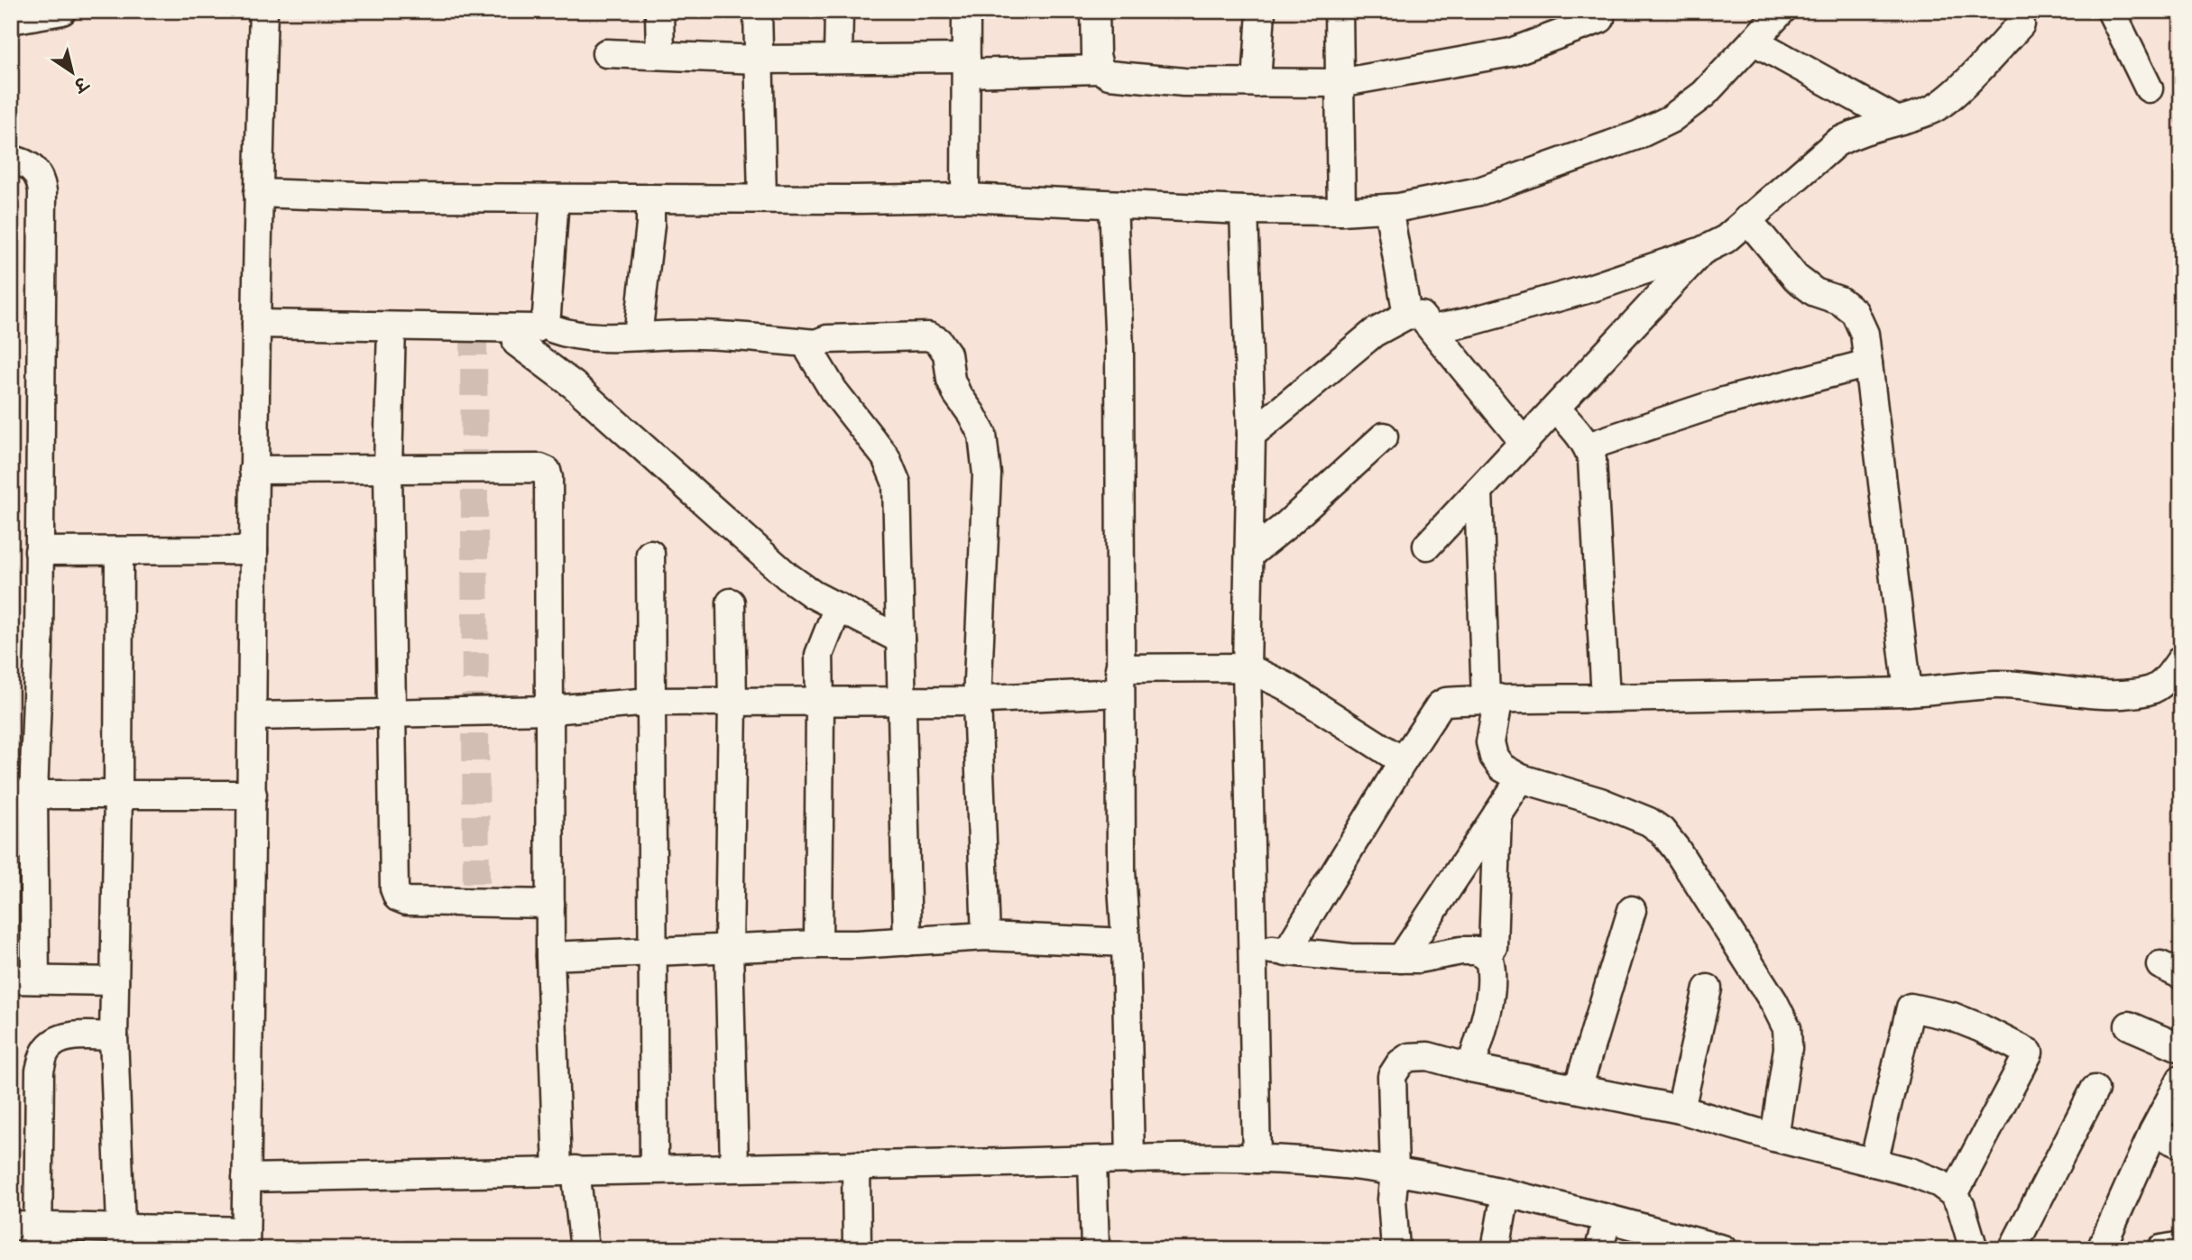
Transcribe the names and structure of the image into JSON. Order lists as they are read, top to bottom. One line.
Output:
{"north":"bottom right"}
